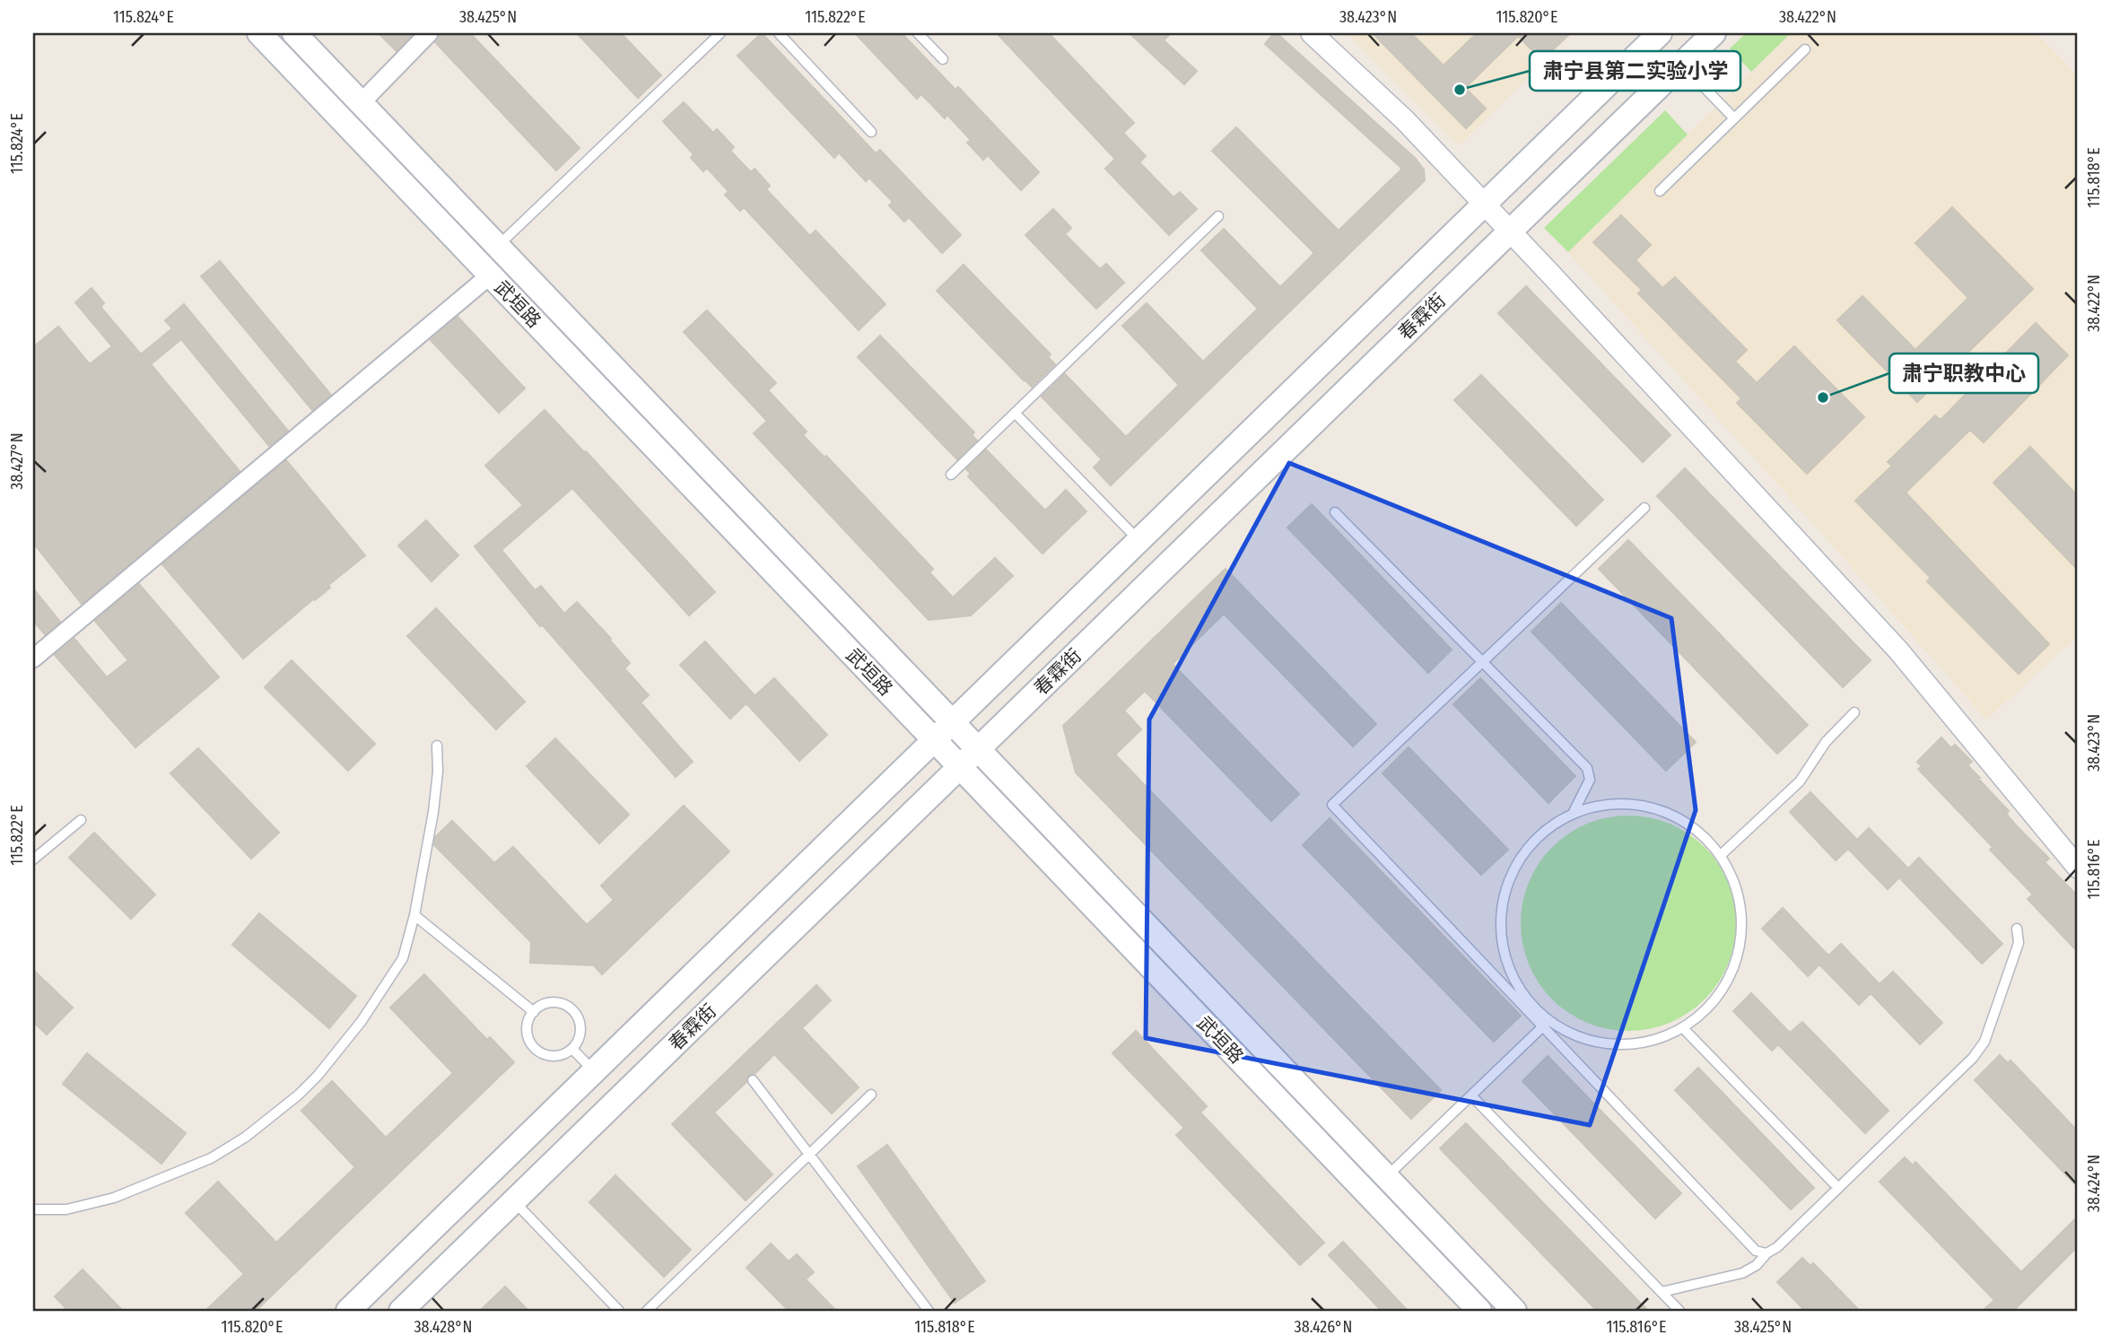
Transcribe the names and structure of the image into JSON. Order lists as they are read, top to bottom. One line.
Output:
{"streets":{"main road":["武垣路","春霖街"]},"crossings":[["武垣路","春霖街"]],"places":["肃宁县第二实验小学","肃宁职教中心"],"coordinates":["115.824°E","38.425°N","115.822°E","38.423°N","115.820°E","38.422°N","115.818°E","38.427°N","115.816°E","38.424°N","38.428°N","38.426°N"]}
